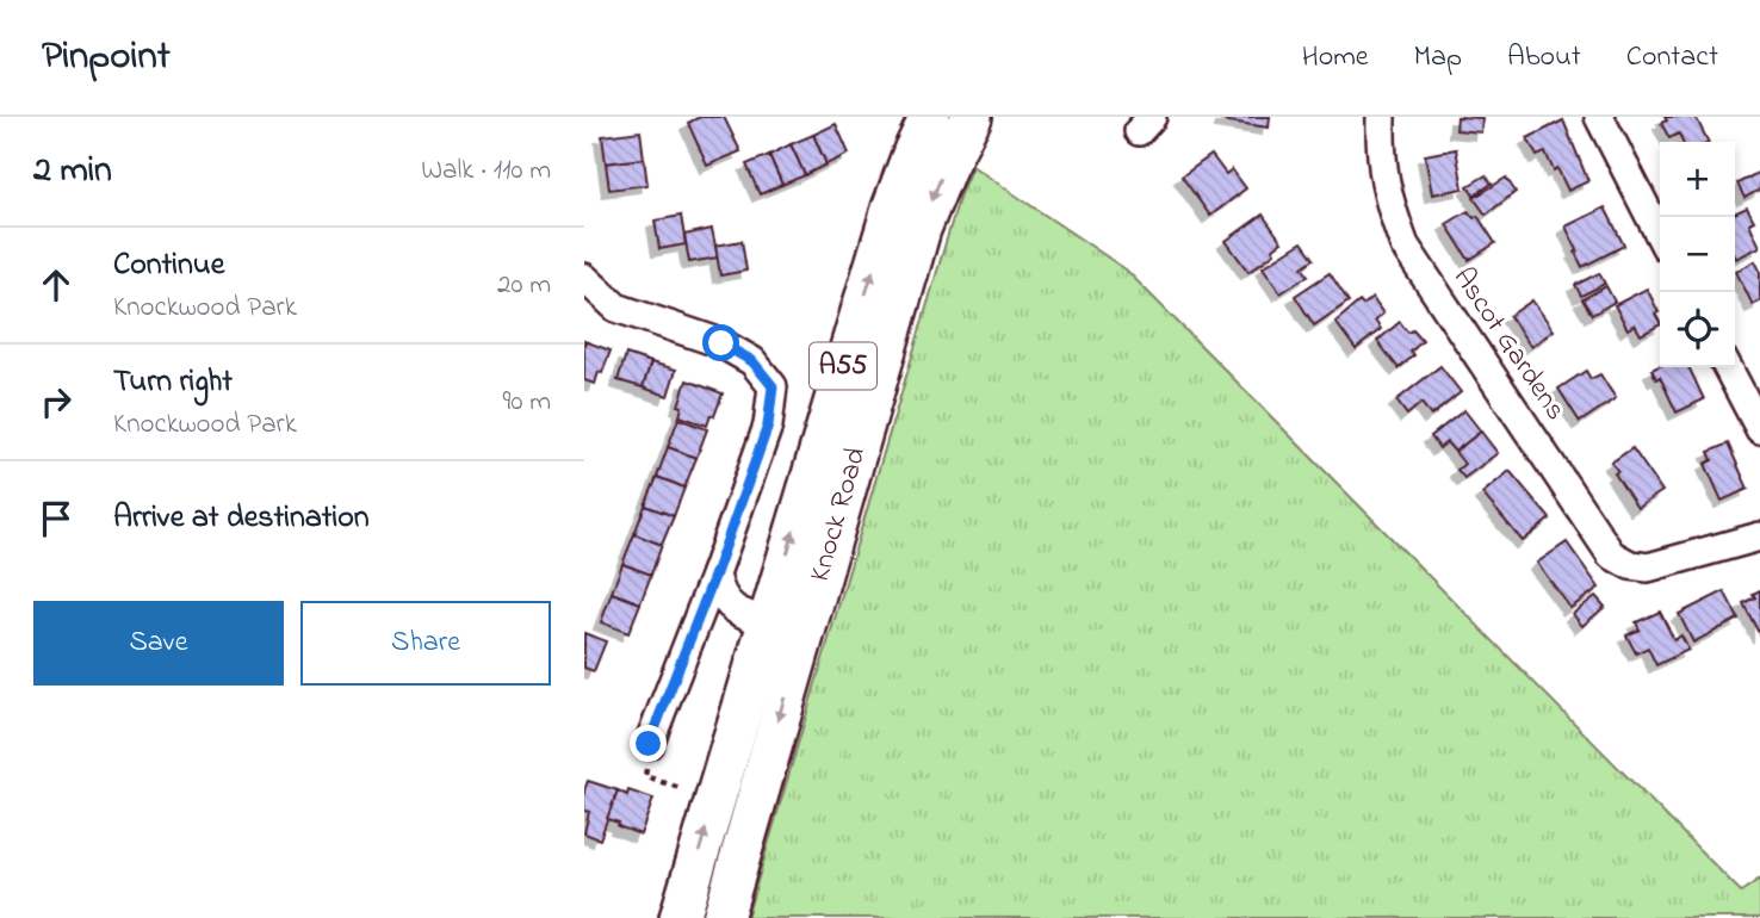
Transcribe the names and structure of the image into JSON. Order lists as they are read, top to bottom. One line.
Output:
{"streets":{"highway":["A55","Knock Road"],"street":["Ascot Gardens"]},"page":{"header":"Pinpoint","nav":["Home","Map","About","Contact"],"heading":["2 min","Walk · 110 m"],"map_buttons":["+","−"],"list":[["Continue","Knockwood Park","20 m"],["Turn right","Knockwood Park","90 m"],"Arrive at destination"],"buttons":["Save","Share"]}}
